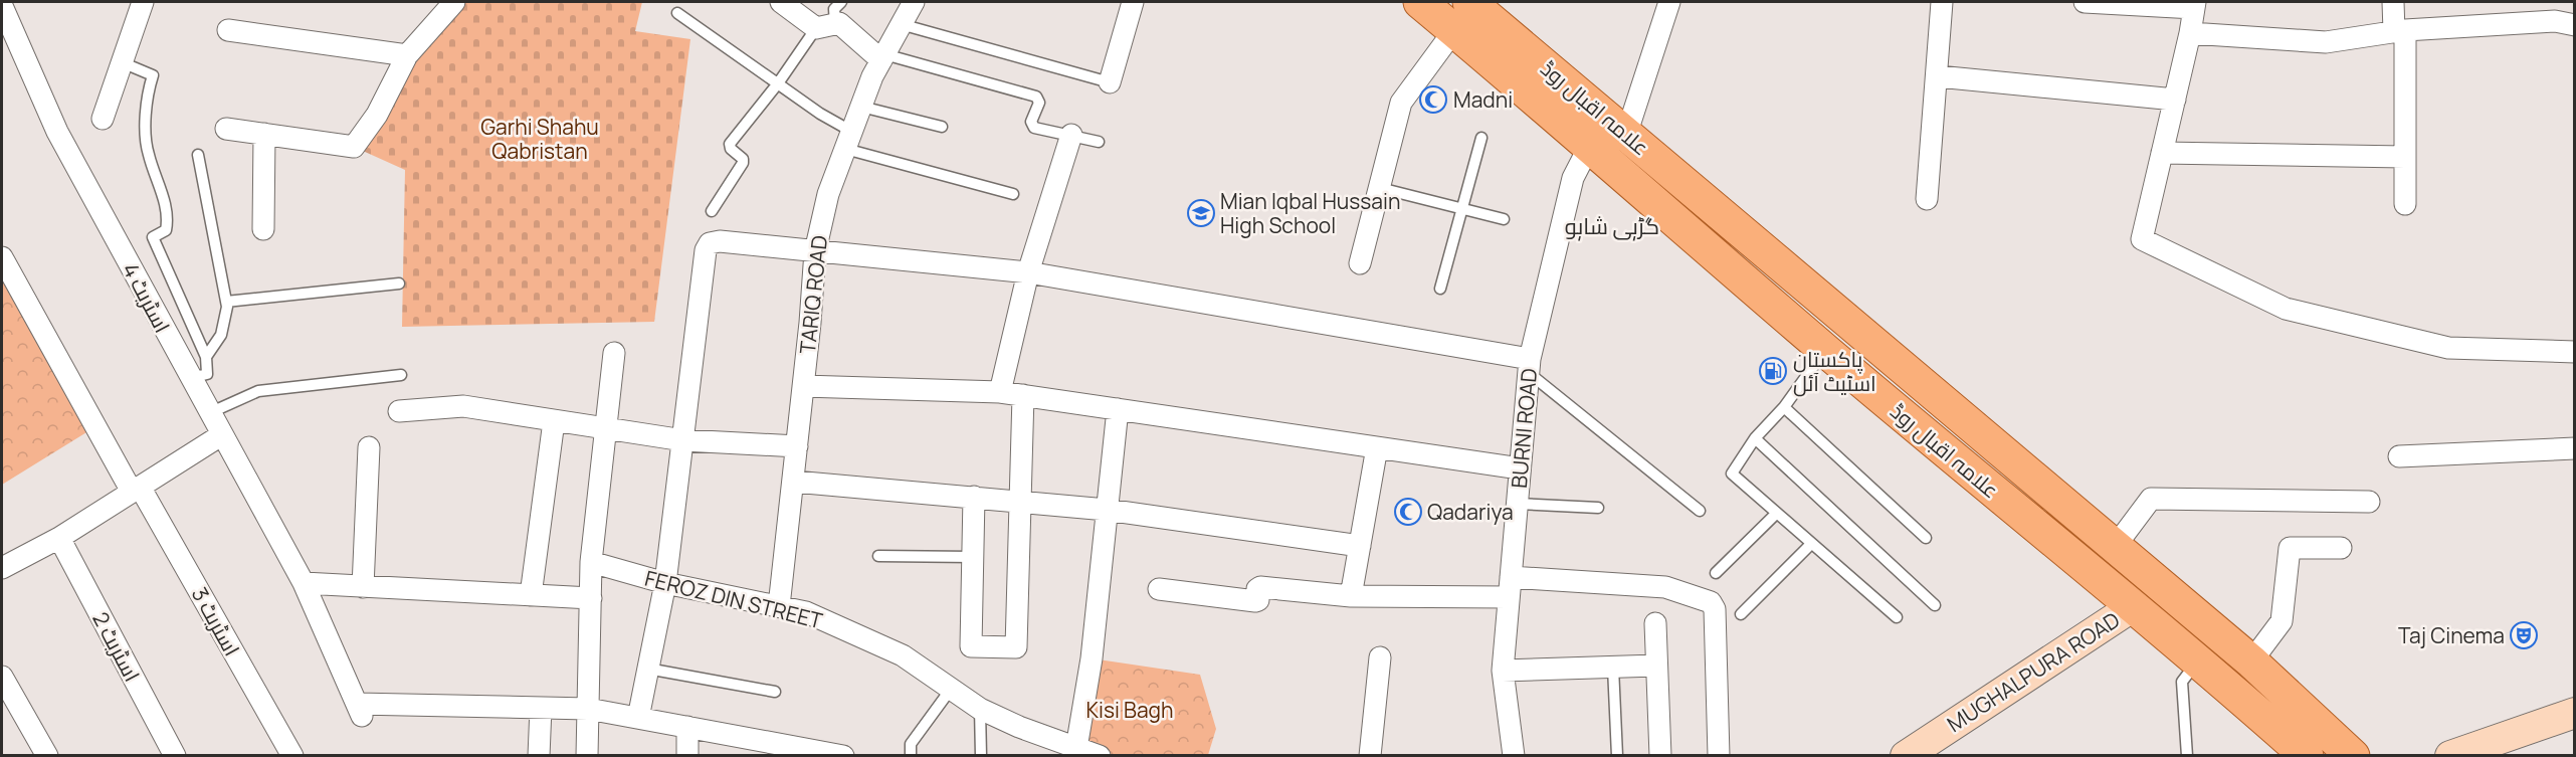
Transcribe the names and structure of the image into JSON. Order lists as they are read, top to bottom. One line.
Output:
{"streets":{"main road":["علامہ اقبال روڈ","MUGHALPURA ROAD"],"street":["TARIQ ROAD","اسٹریٹ 4","BURNI ROAD","FEROZ DIN STREET","اسٹریٹ 3","اسٹریٹ 2"]},"crossings":[["علامہ اقبال روڈ","BURNI ROAD"],["علامہ اقبال روڈ","MUGHALPURA ROAD"],["TARIQ ROAD","FEROZ DIN STREET"]],"districts":["گڑہی شاہو"],"parks":["Garhi Shahu Qabristan","Kisi Bagh"],"places":{"mosque":["Madni","Qadariya"],"school or university":["Mian Iqbal Hussain High School"],"fuel station":["پاکستان اسٹیٹ آئل"],"theatre":["Taj Cinema"]}}
